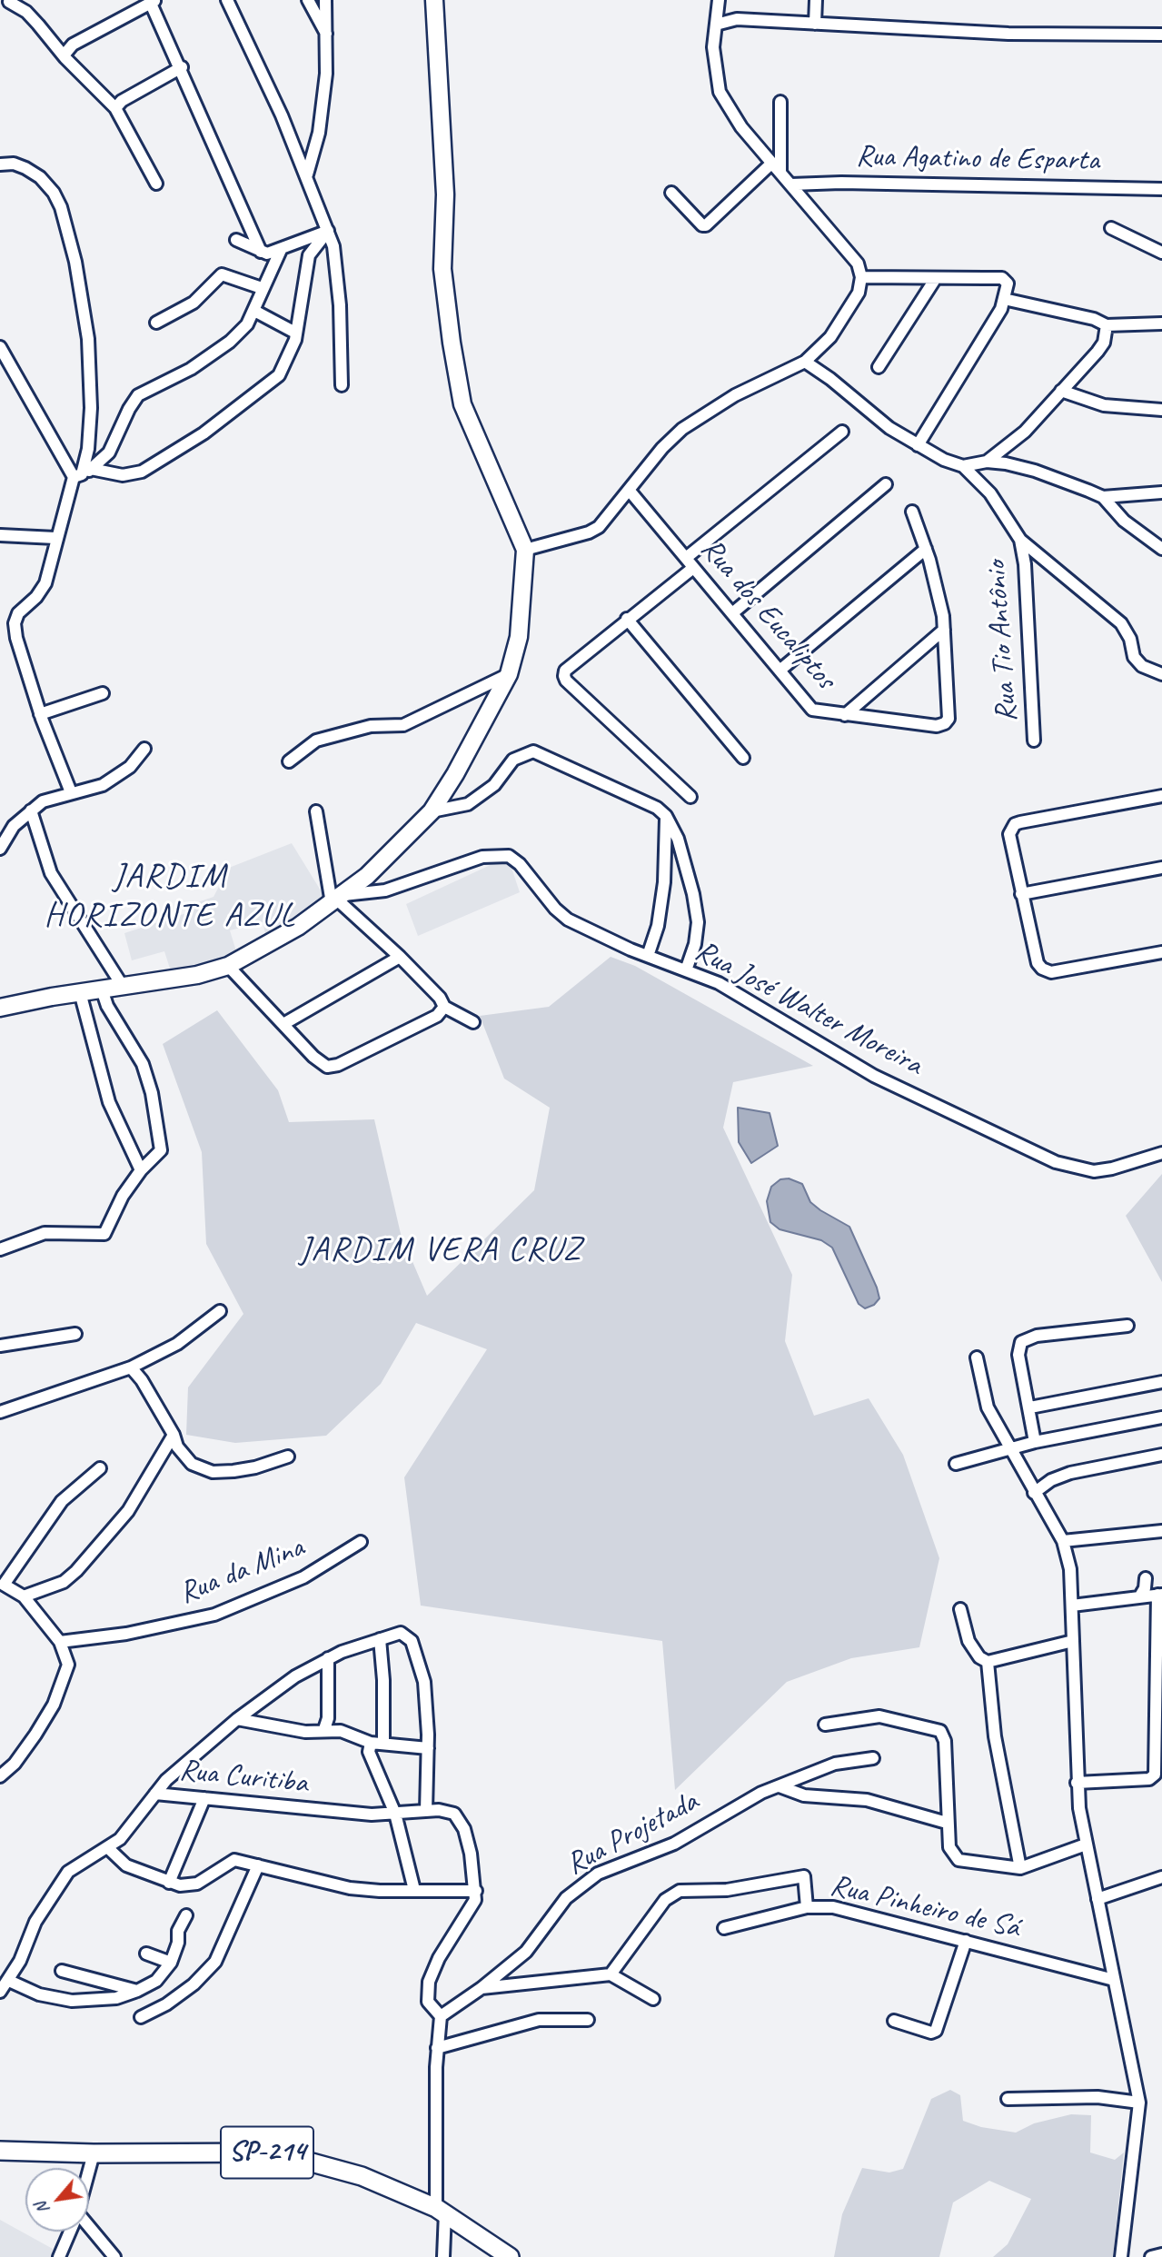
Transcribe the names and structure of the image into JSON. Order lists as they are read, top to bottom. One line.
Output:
{"streets":{"main road":["SP-214"],"street":["Rua Agatino de Esparta","Rua dos Eucaliptos","Rua Tio Antônio","Rua José Walter Moreira","Rua da Mina","Rua Curitiba","Rua Projetada","Rua Pinheiro de Sá"]},"districts":["JARDIM HORIZONTE AZUL","JARDIM VERA CRUZ"],"north":"bottom left"}
